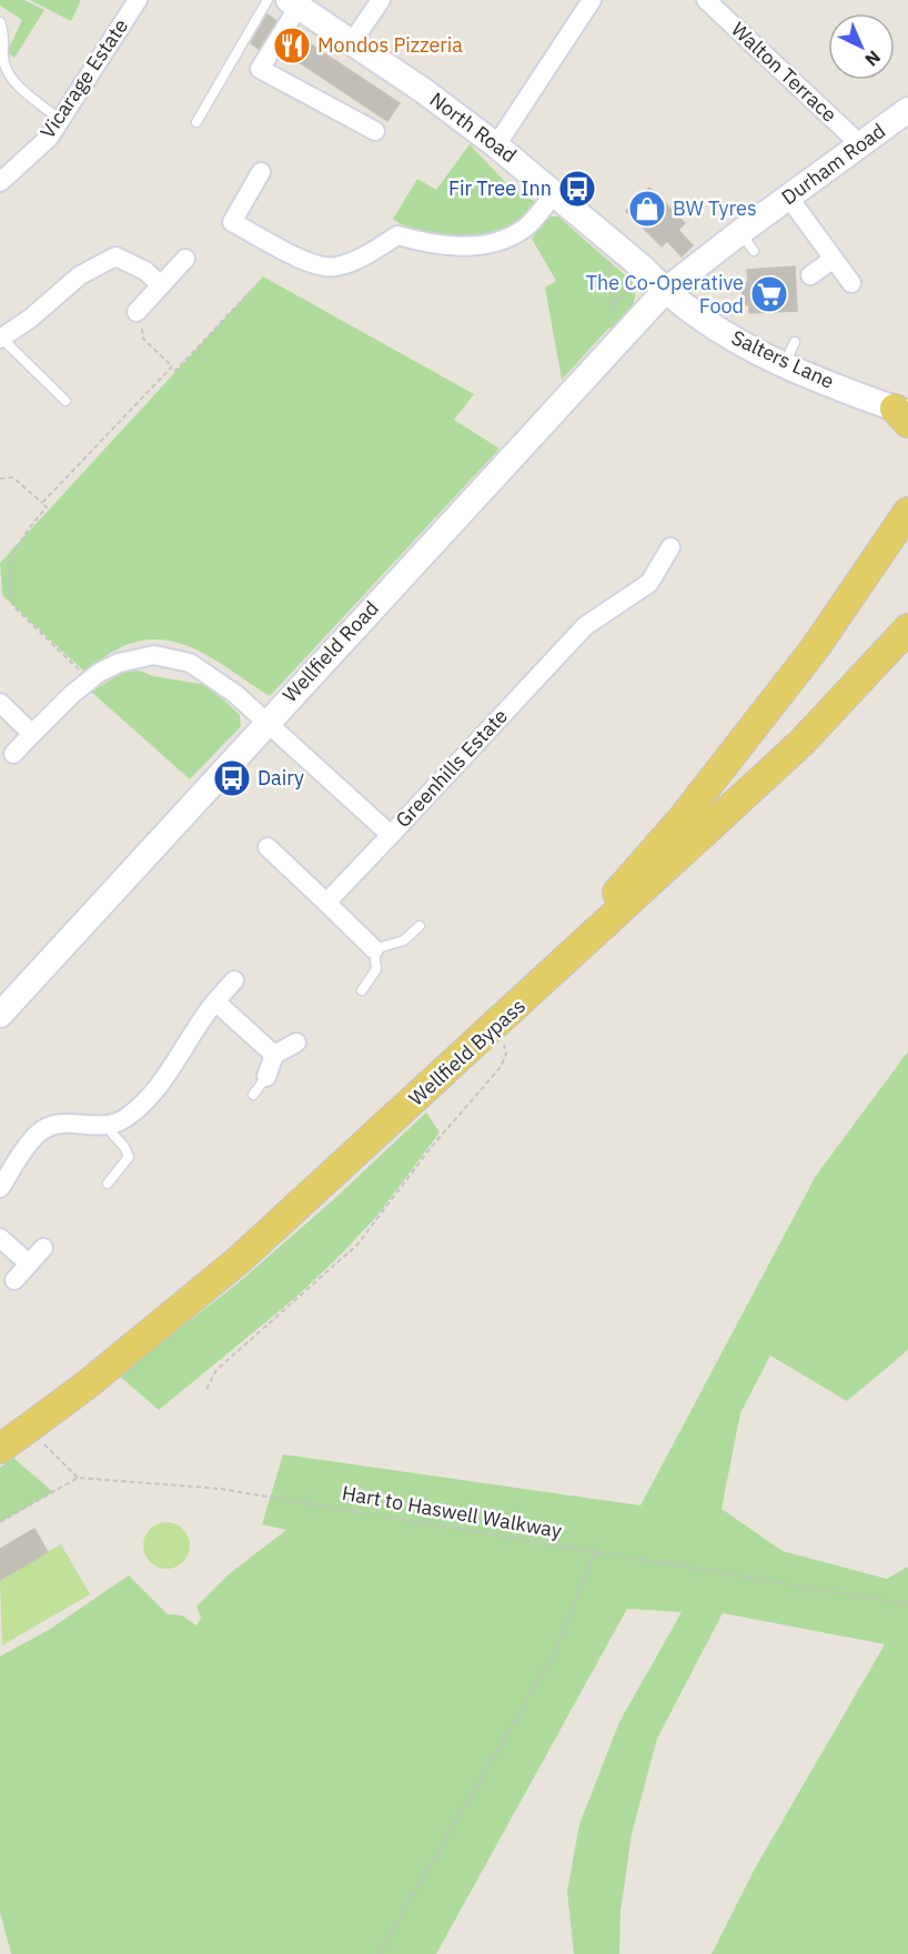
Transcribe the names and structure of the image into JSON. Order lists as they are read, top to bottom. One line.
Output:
{"streets":{"main road":["Wellfield Bypass"],"street":["Walton Terrace","Vicarage Estate","North Road","Durham Road","Salters Lane","Wellfield Road","Greenhills Estate"],"path":["Hart to Haswell Walkway"]},"crossings":[["Walton Terrace","Durham Road"],["North Road","Durham Road"],["North Road","Salters Lane"],["North Road","Wellfield Road"],["Durham Road","Salters Lane"],["Durham Road","Wellfield Road"],["Salters Lane","Wellfield Road"],["Wellfield Road","Greenhills Estate"]],"places":{"restaurant":["Mondos Pizzeria"],"bus stop":["Fir Tree Inn","Dairy"],"shop":["BW Tyres"],"supermarket":["The Co-Operative Food"]},"north":"bottom right"}
